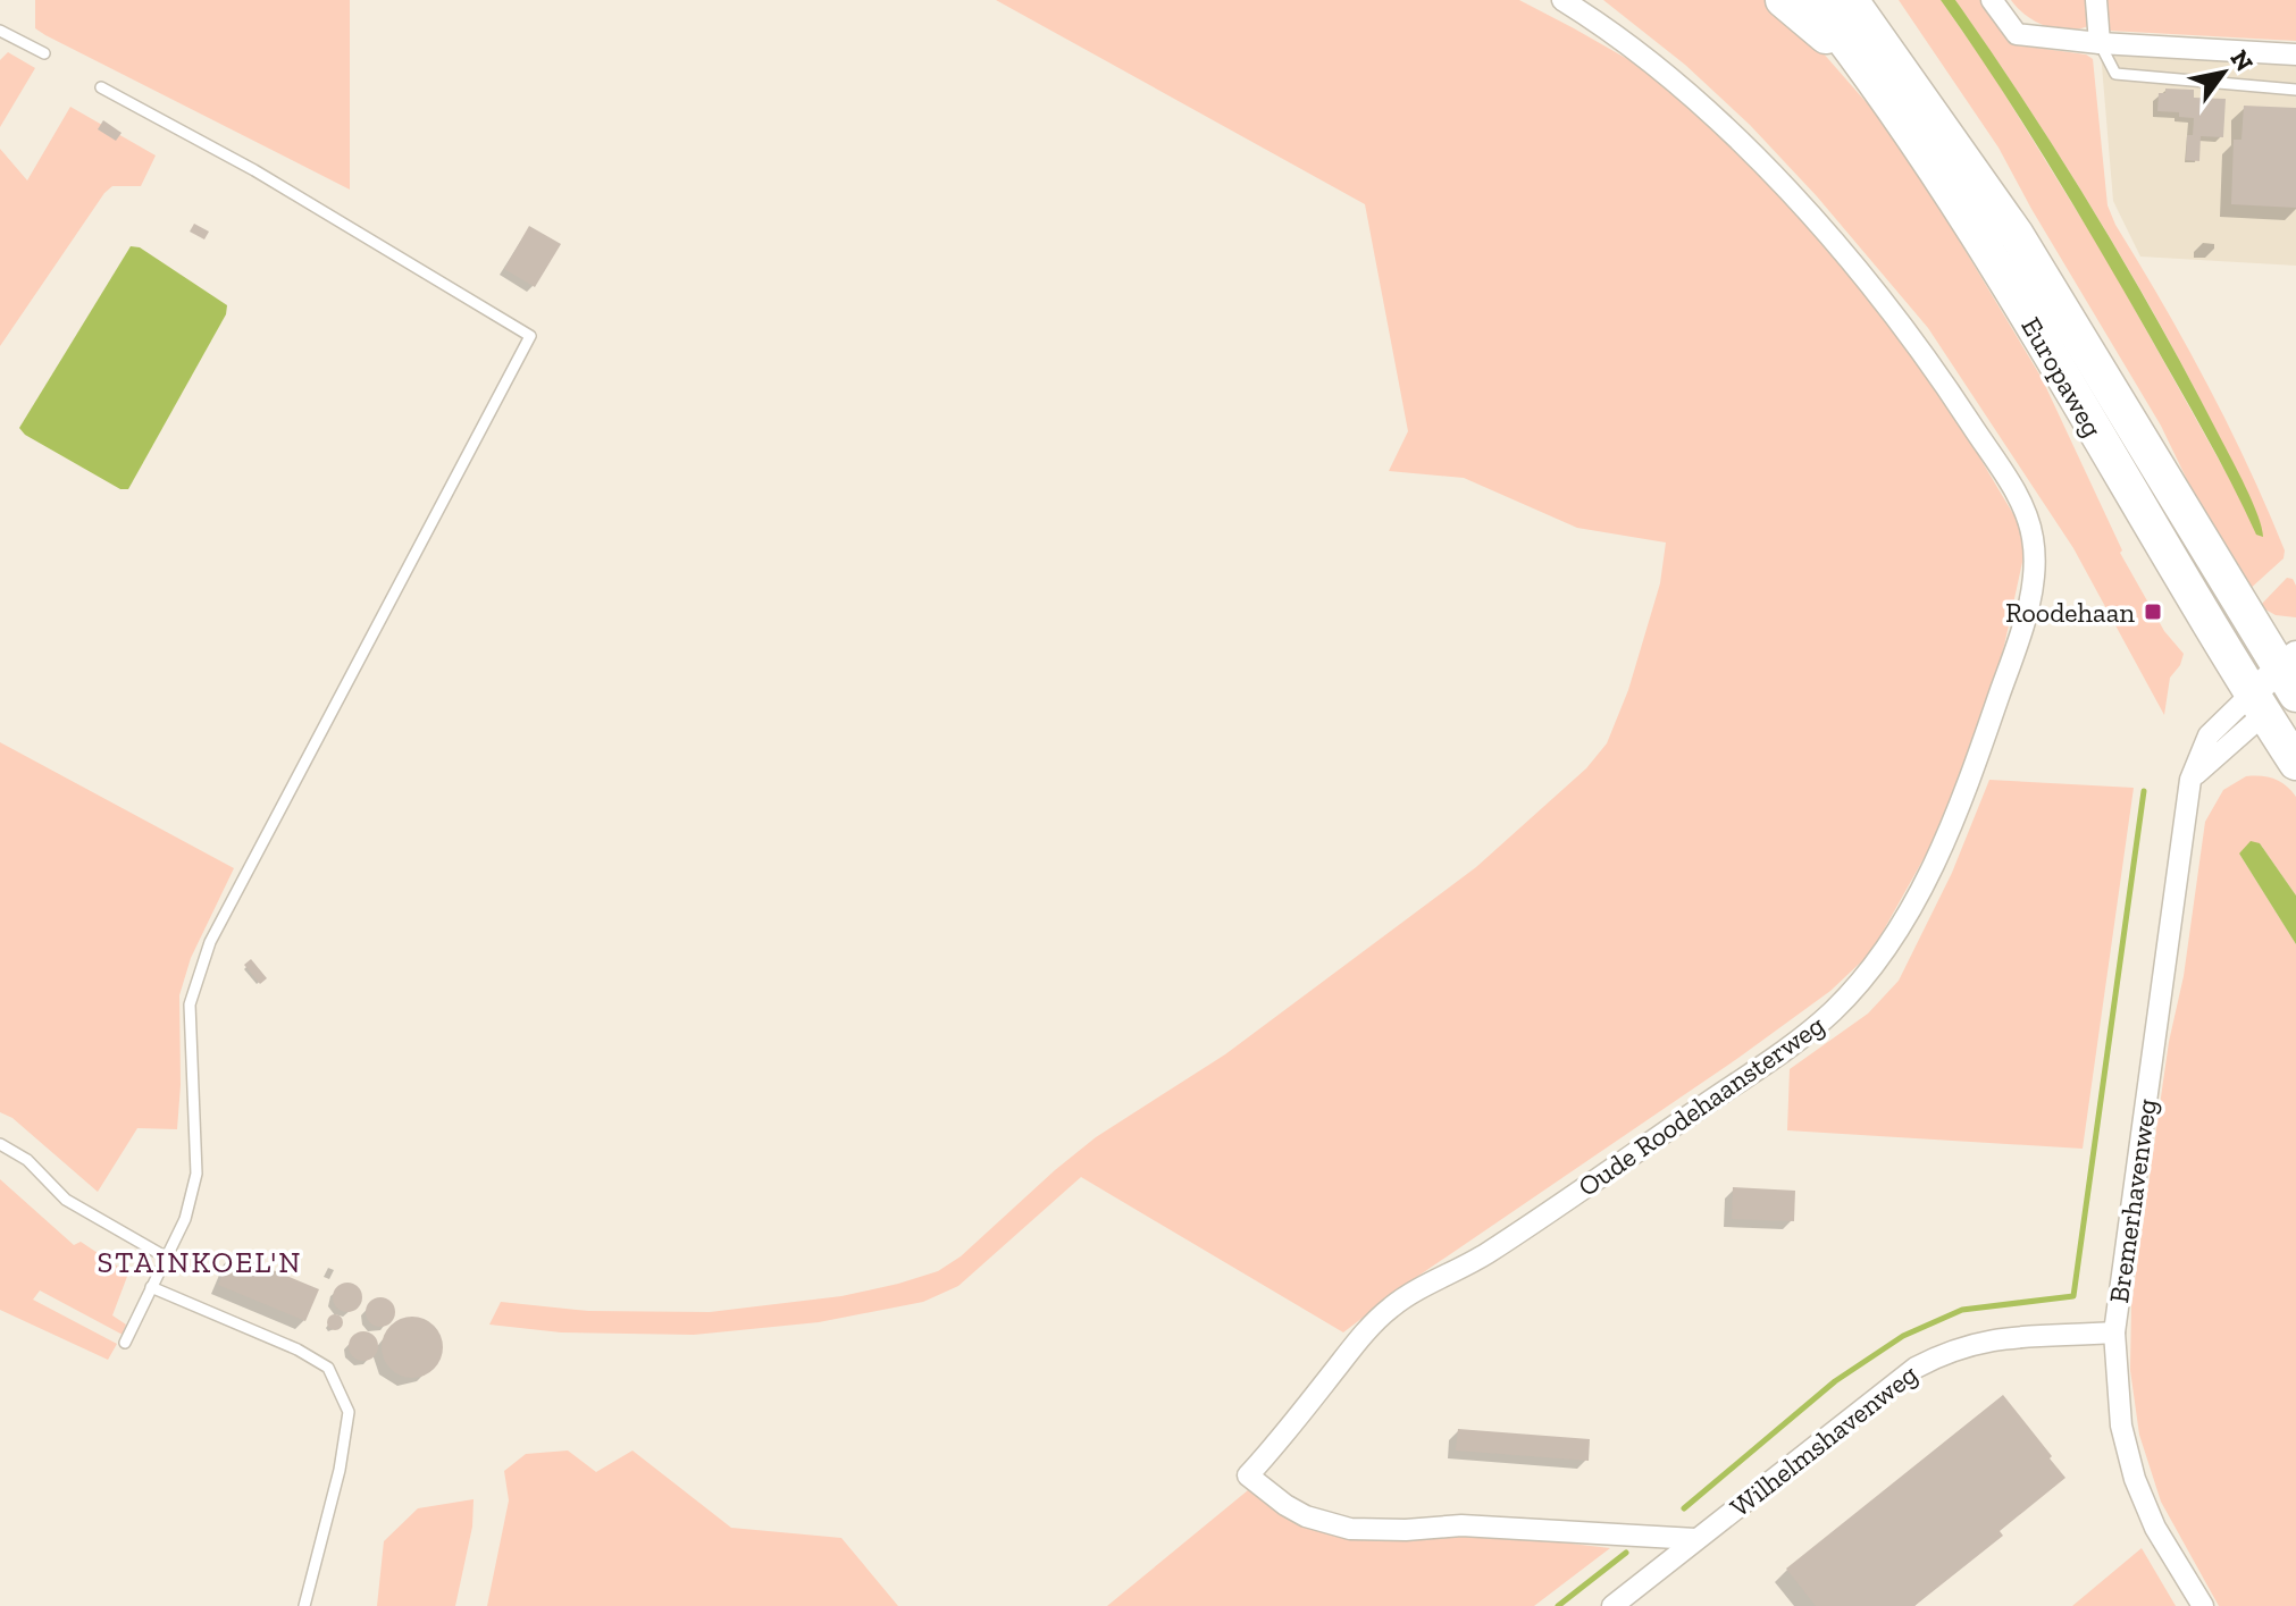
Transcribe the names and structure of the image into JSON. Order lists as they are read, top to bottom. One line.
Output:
{"streets":{"highway":["Europaweg"],"street":["Oude Roodehaansterweg","Bremerhavenweg","Wilhelmshavenweg"]},"crossings":[["Europaweg","Bremerhavenweg"],["Oude Roodehaansterweg","Wilhelmshavenweg"],["Bremerhavenweg","Wilhelmshavenweg"]],"districts":["STAINKOEL'N"],"places":{"transit":["Roodehaan"]},"north":"top right"}
